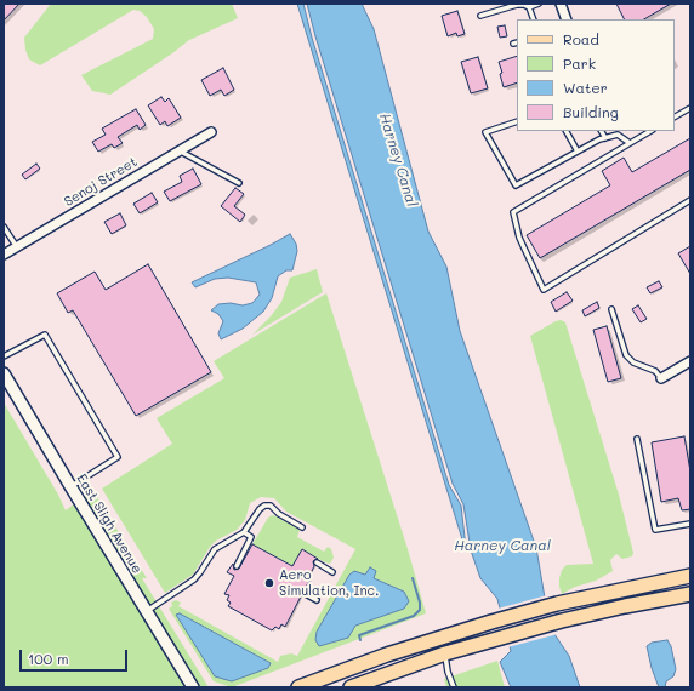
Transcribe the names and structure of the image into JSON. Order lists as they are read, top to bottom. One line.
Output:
{"streets":{"street":["Senoj Street","East Sligh Avenue"]},"water":["Harney Canal"],"places":["Aero Simulation, Inc."],"legend":["Road","Park","Water","Building"],"scale_bar":"100 m"}
